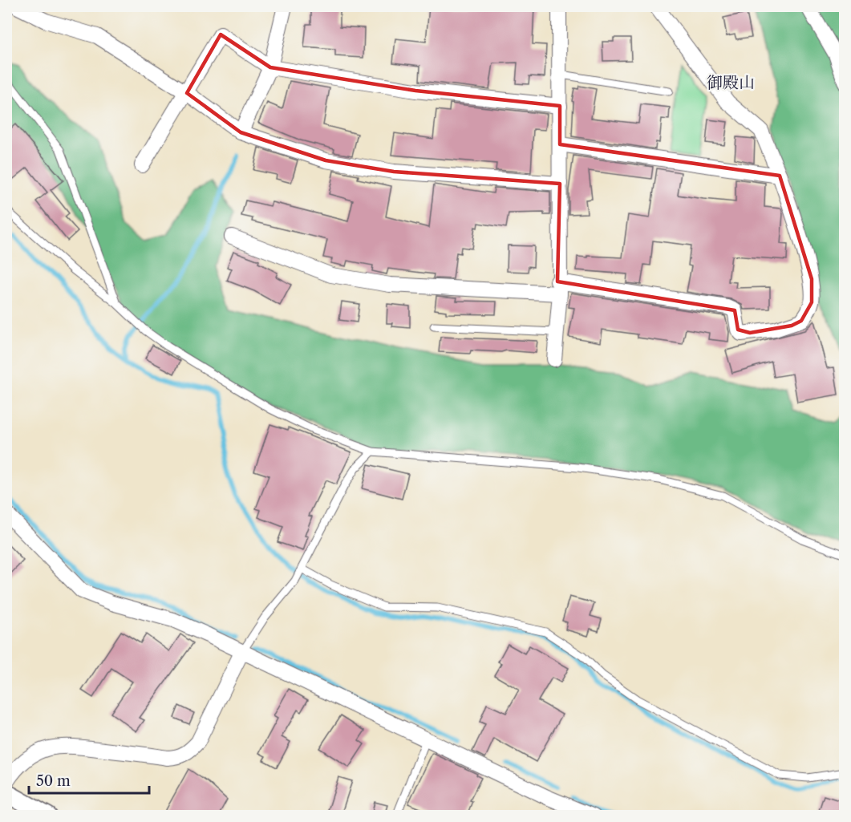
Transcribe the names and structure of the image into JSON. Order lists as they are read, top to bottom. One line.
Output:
{"districts":["御殿山"],"scale_bar":"50 m"}
